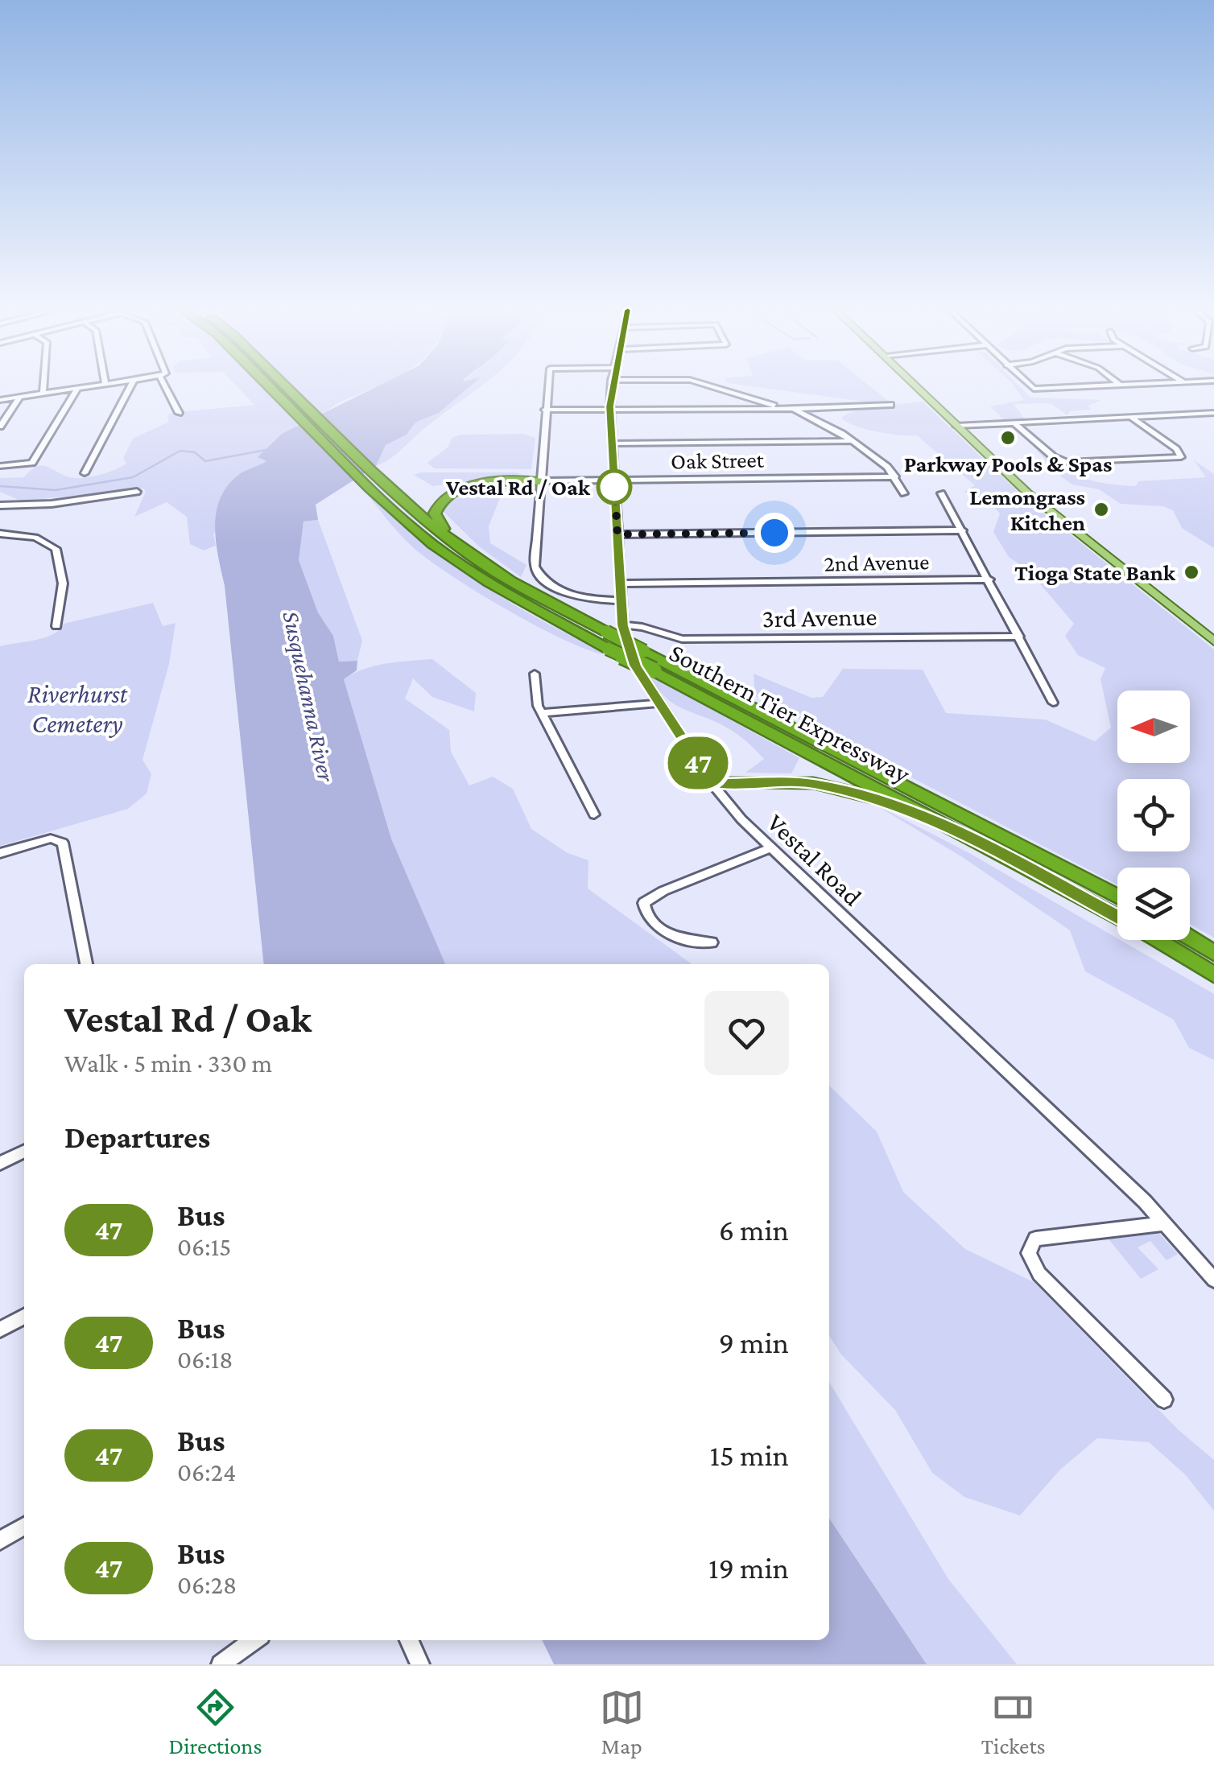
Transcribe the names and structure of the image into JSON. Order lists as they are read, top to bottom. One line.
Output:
{"streets":{"highway":["Southern Tier Expressway"],"street":["Oak Street","2nd Avenue","3rd Avenue","Vestal Road"]},"crossings":[["Oak Street","Vestal Road"],["2nd Avenue","Vestal Road"],["3rd Avenue","Vestal Road"]],"water":["Susquehanna River"],"parks":["Riverhurst Cemetery"],"places":["Parkway Pools & Spas","Vestal Rd / Oak","Lemongrass Kitchen","Tioga State Bank"],"lines":["bus line 47"],"north":"left","page":{"on_map":"47","heading":[["Vestal Rd / Oak","Walk · 5 min · 330 m"],"Departures"],"list":[{"mark":"47","name":"Bus","note":"06:15","value":"6 min"},{"mark":"47","name":"Bus","note":"06:18","value":"9 min"},{"mark":"47","name":"Bus","note":"06:24","value":"15 min"},{"mark":"47","name":"Bus","note":"06:28","value":"19 min"}],"tabs":["Directions","Map","Tickets"]}}
